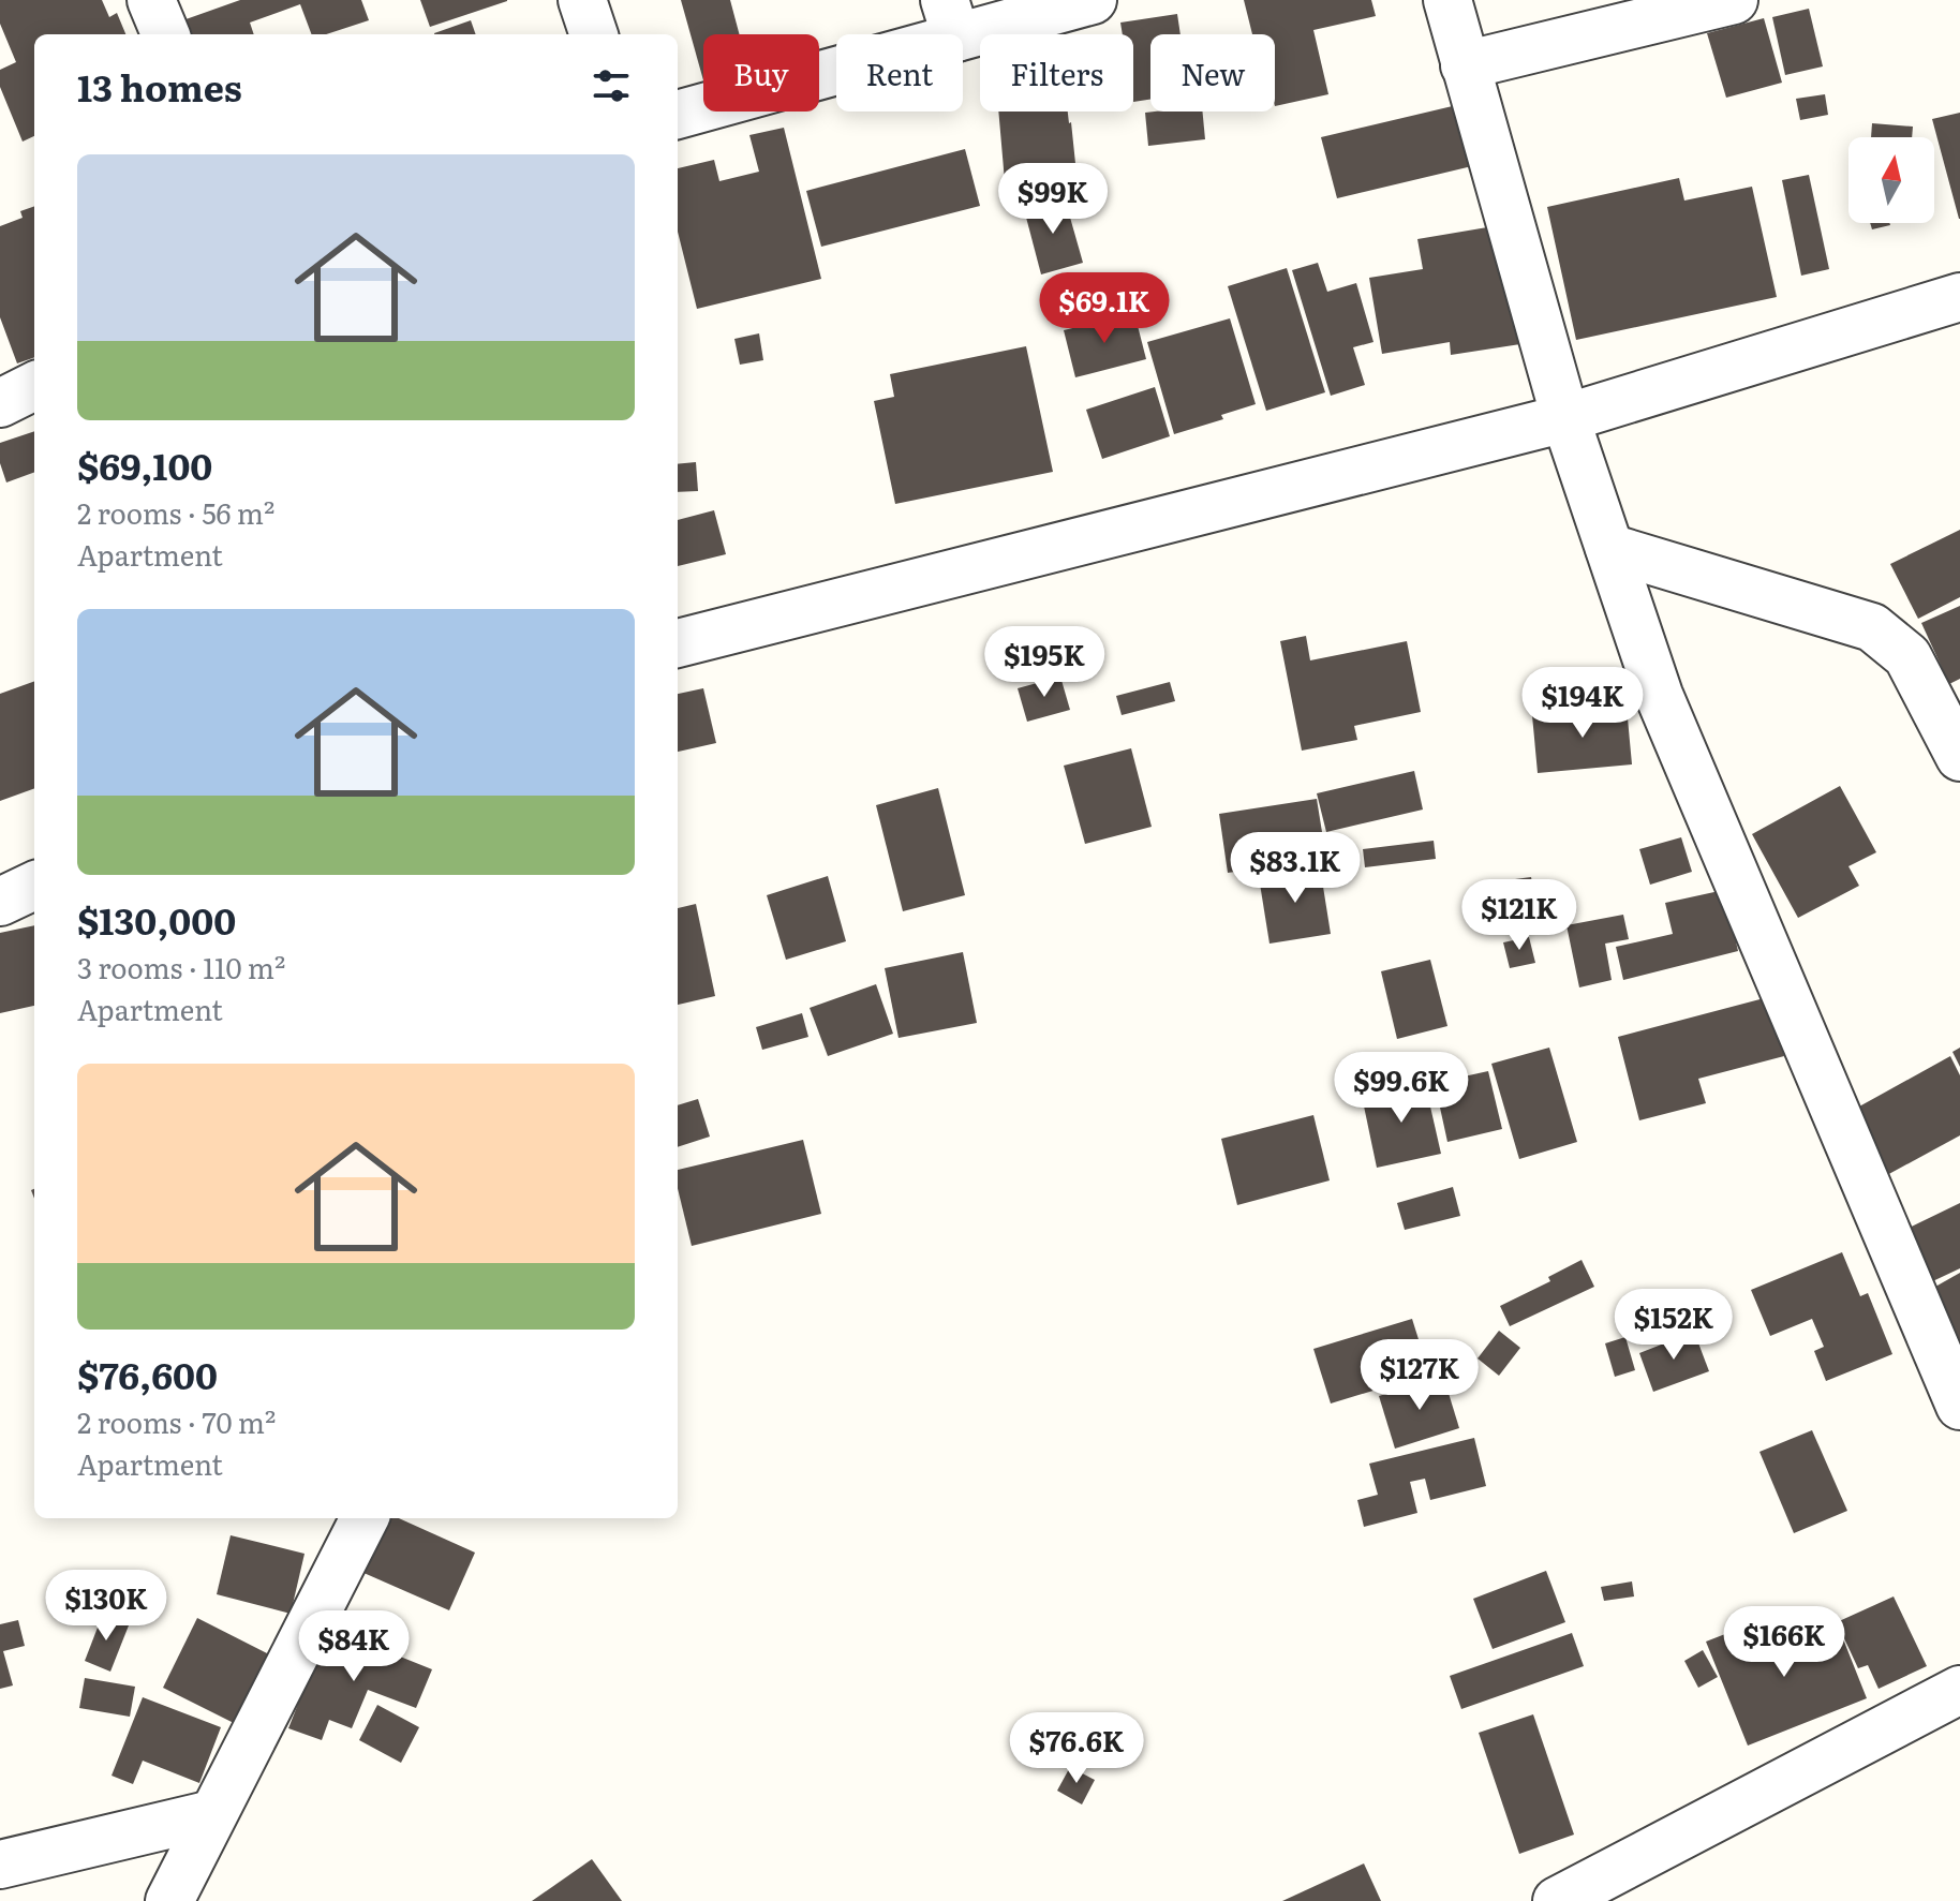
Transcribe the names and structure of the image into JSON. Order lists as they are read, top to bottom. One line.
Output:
{"north":"top","page":{"chip":["Buy","Rent","Filters","New"],"heading":"13 homes","list":[{"name":"$69,100","note":"2 rooms · 56 m² · Apartment"},{"name":"$130,000","note":"3 rooms · 110 m² · Apartment"},{"name":"$76,600","note":"2 rooms · 70 m² · Apartment"}],"price":["$99K","$69.1K","$195K","$194K","$83.1K","$121K","$99.6K","$152K","$127K","$130K","$166K","$84K","$76.6K"]}}
